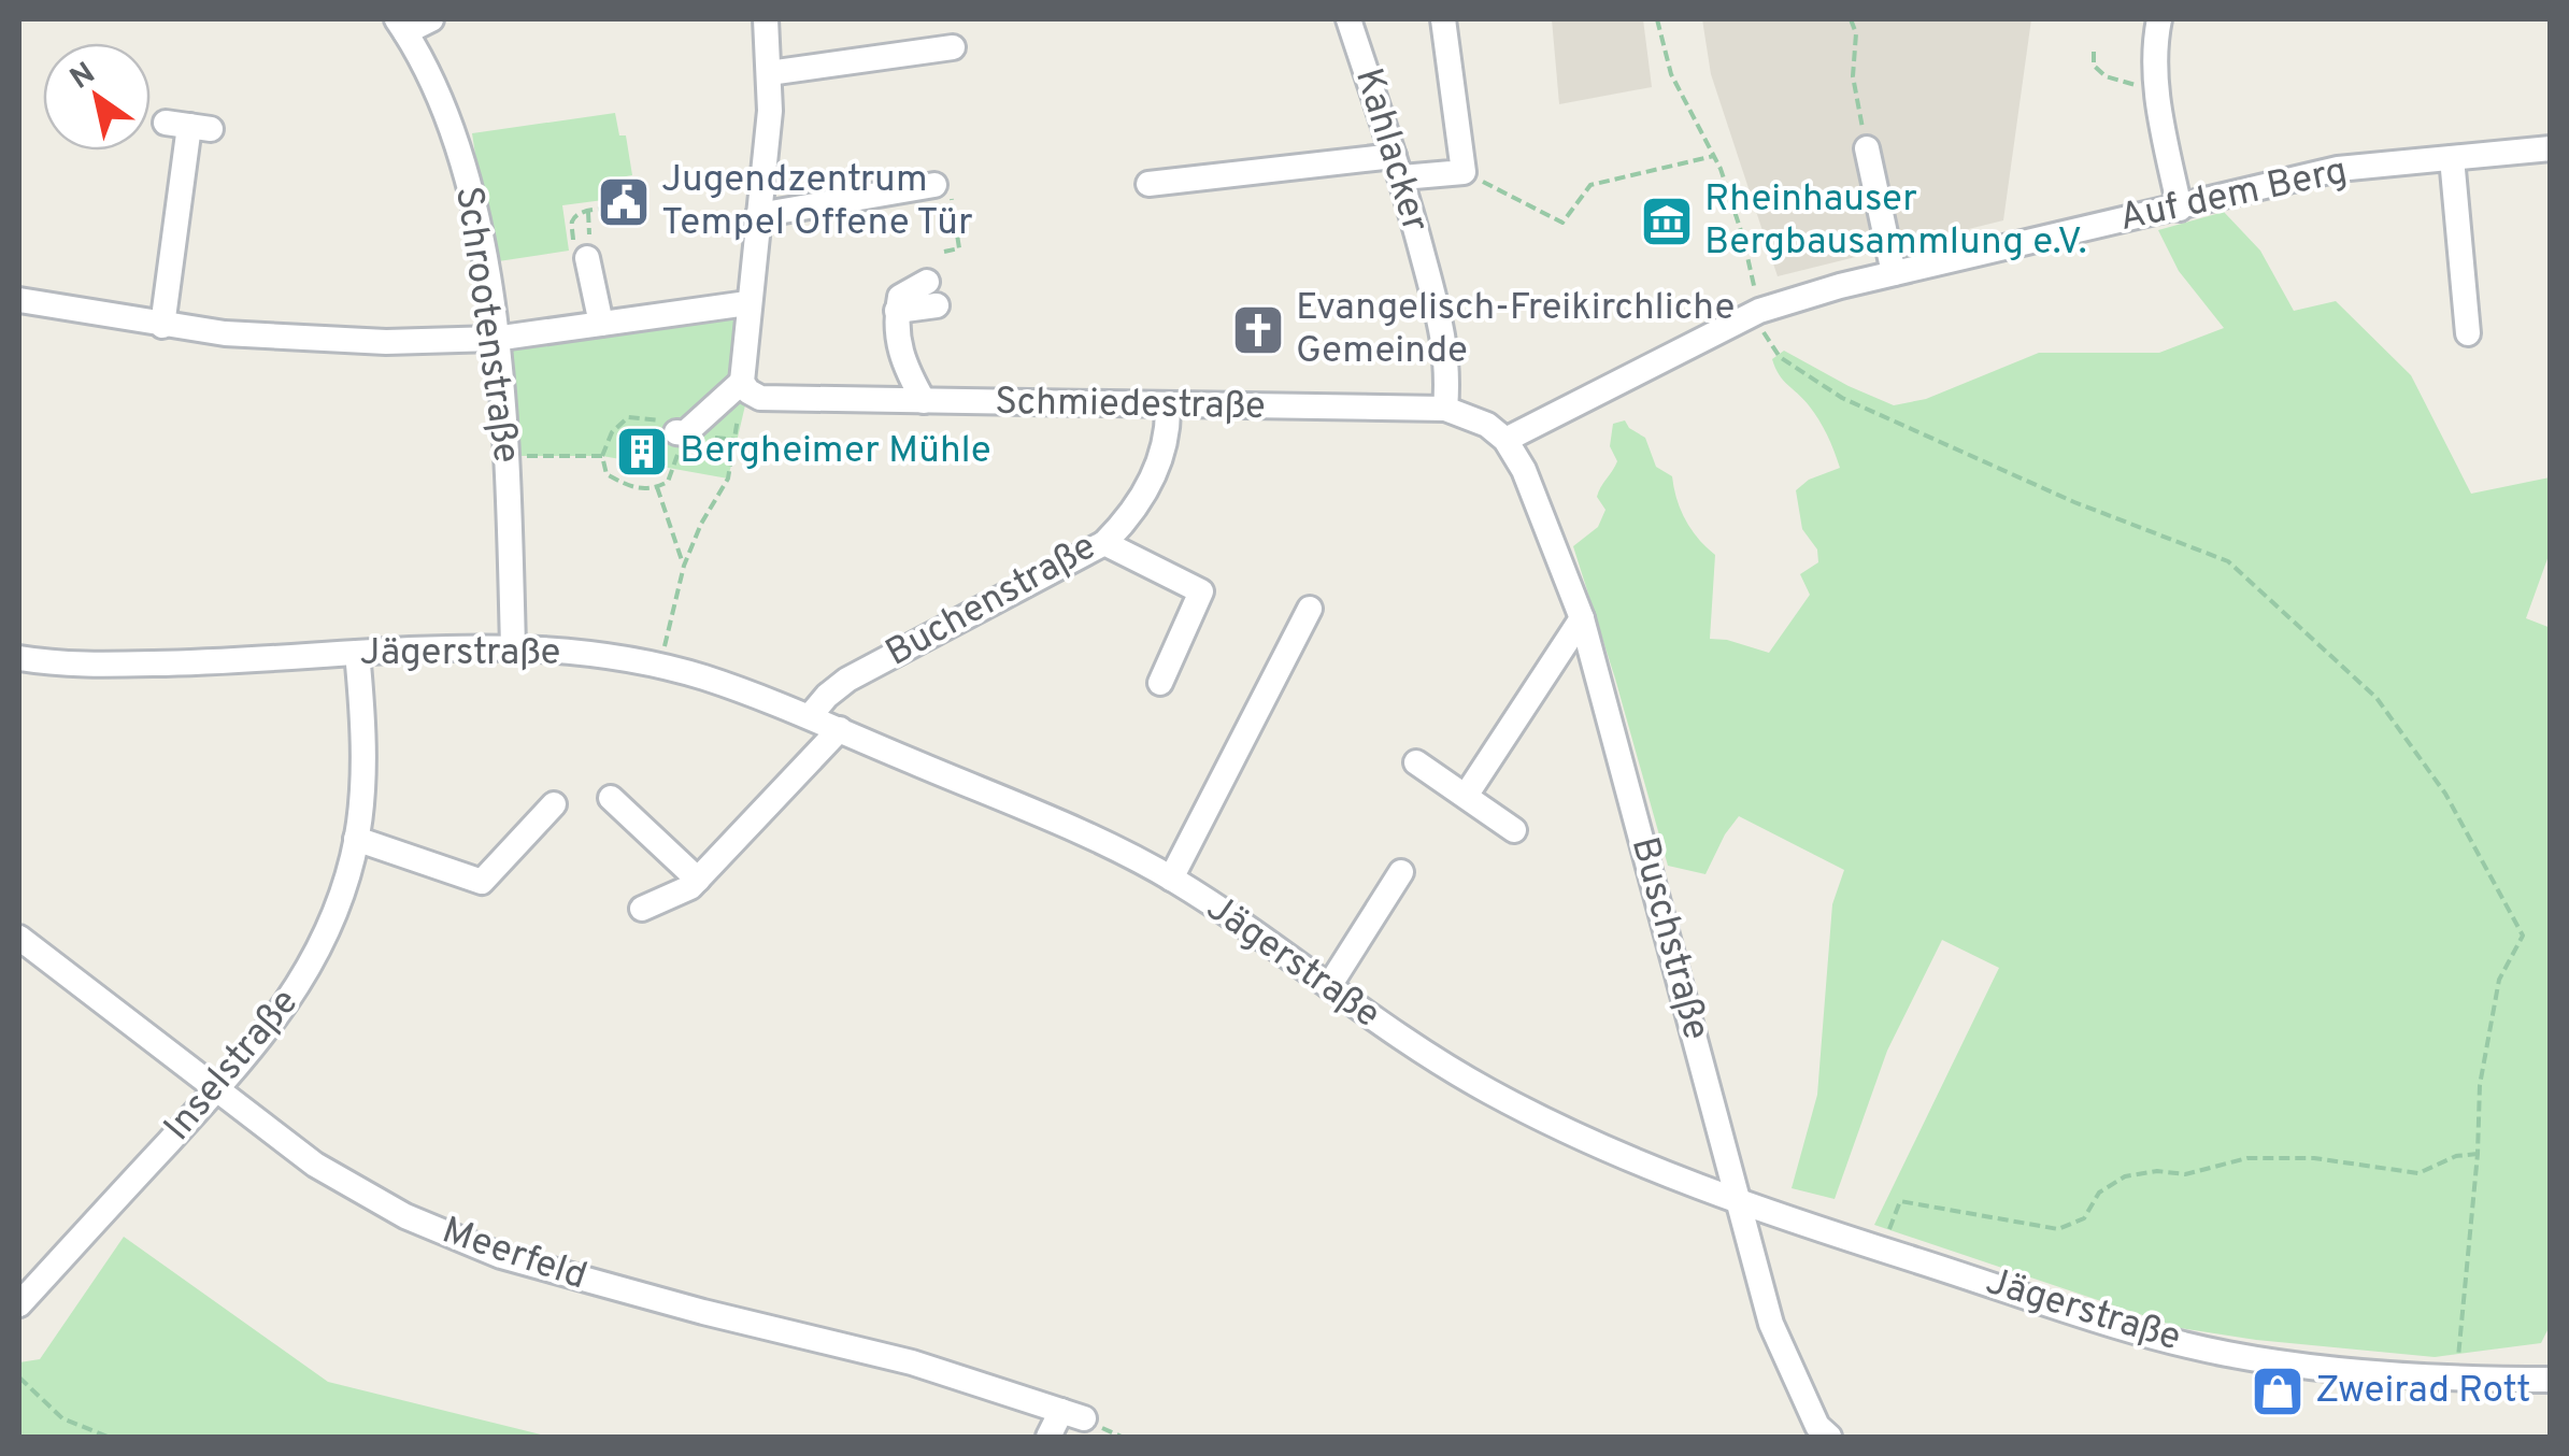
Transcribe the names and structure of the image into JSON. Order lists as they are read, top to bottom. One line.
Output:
{"streets":{"street":["Kahlacker","Auf dem Berg","Schrootenstraße","Schmiedestraße","Buchenstraße","Jägerstraße","Buschstraße","Inselstraße","Meerfeld"]},"crossings":[["Kahlacker","Schmiedestraße"],["Auf dem Berg","Schmiedestraße"],["Auf dem Berg","Buschstraße"],["Schrootenstraße","Jägerstraße"],["Schmiedestraße","Buchenstraße"],["Schmiedestraße","Buschstraße"],["Buchenstraße","Jägerstraße"],["Jägerstraße","Buschstraße"],["Jägerstraße","Inselstraße"],["Inselstraße","Meerfeld"]],"places":{"public building":["Jugendzentrum Tempel Offene Tür"],"museum":["Rheinhauser Bergbausammlung e.V."],"church":["Evangelisch-Freikirchliche Gemeinde"],"building":["Bergheimer Mühle"],"shop":["Zweirad Rott"]},"north":"top left"}
